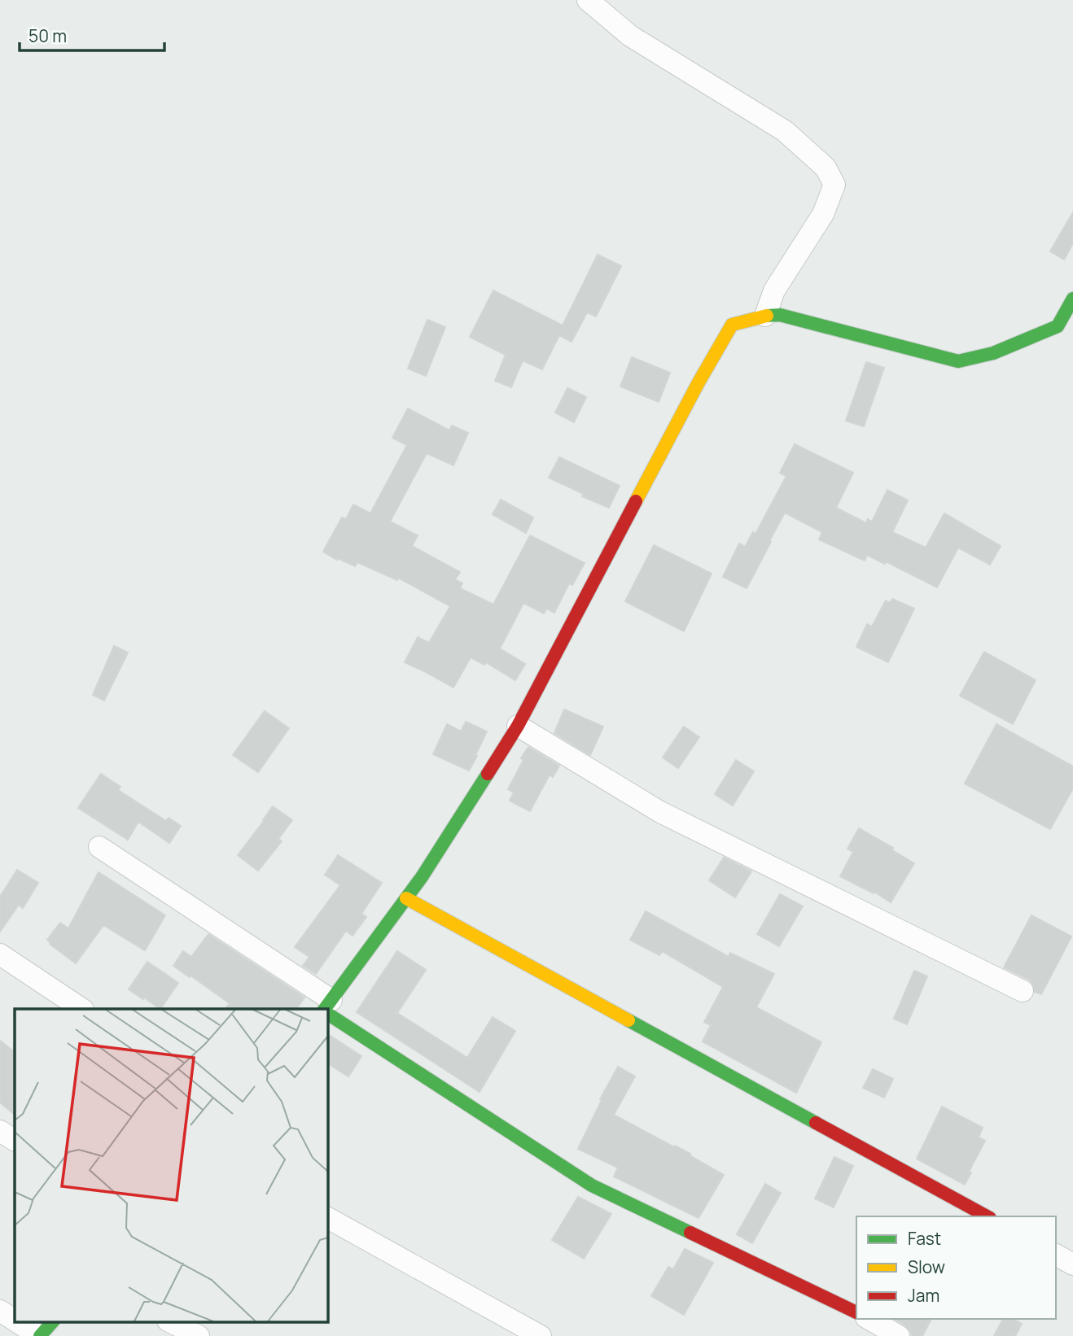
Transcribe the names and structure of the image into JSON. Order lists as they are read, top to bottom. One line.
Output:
{"legend":["Fast","Slow","Jam"],"scale_bar":"50 m"}
